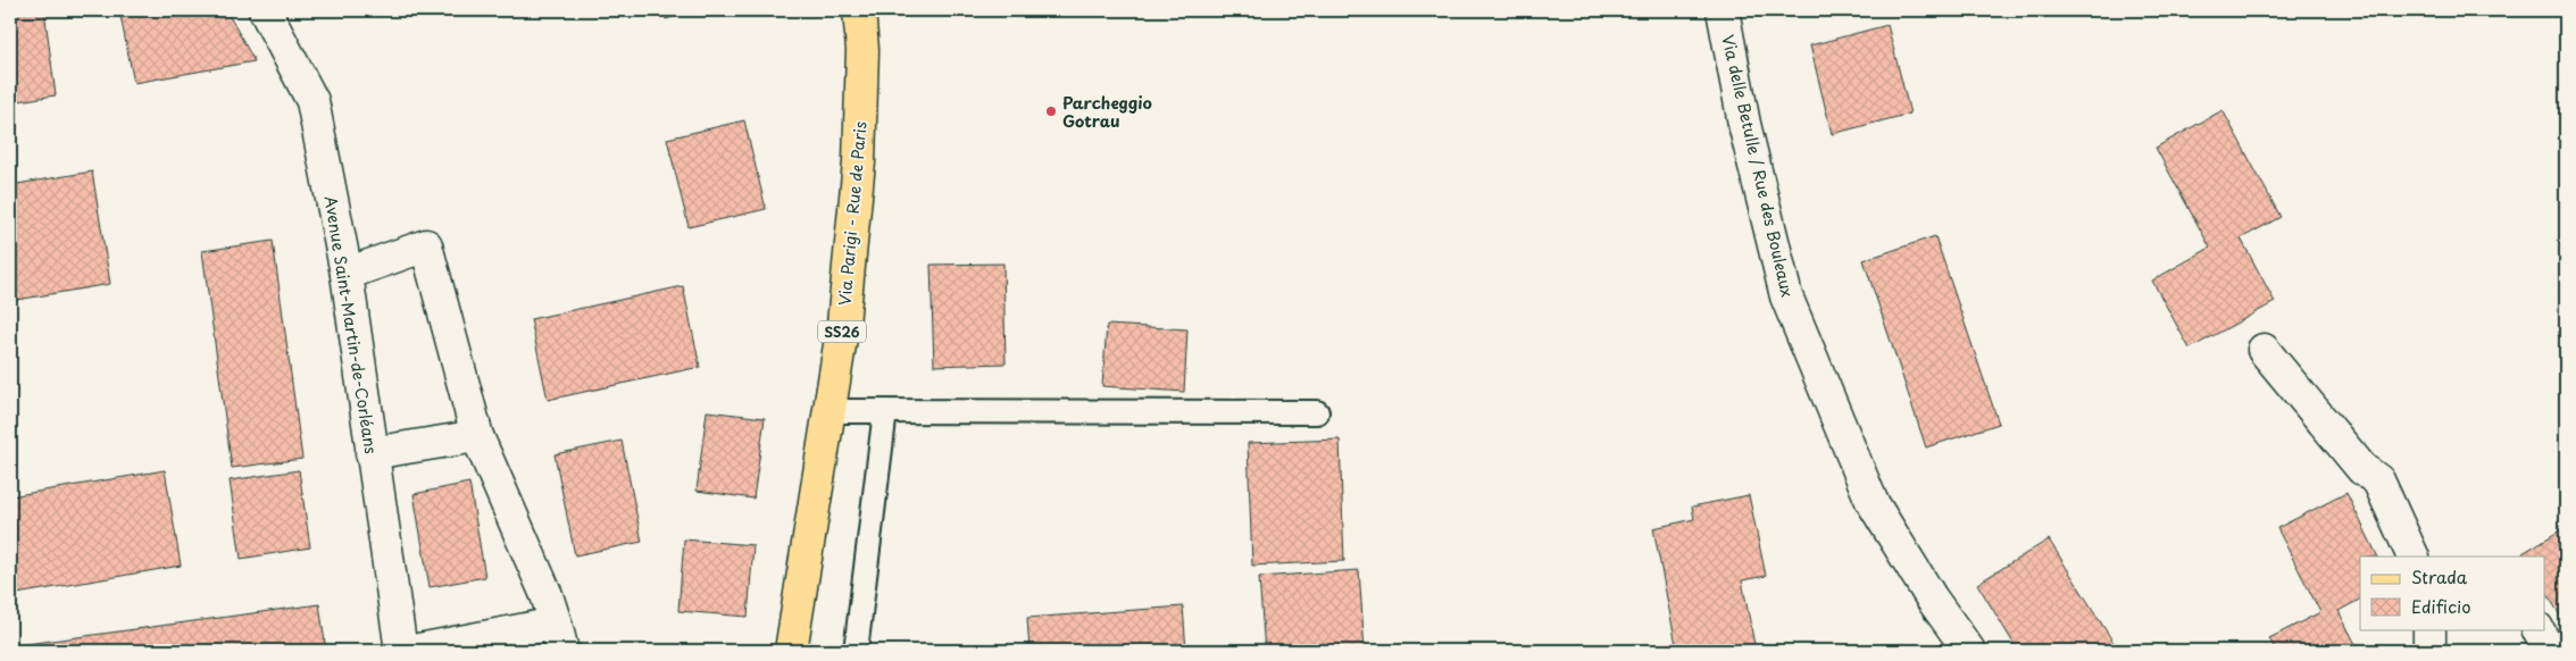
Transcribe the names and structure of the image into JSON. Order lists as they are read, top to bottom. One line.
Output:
{"streets":{"main road":["Via Parigi - Rue de Paris","SS26"],"street":["Via delle Betulle / Rue des Bouleaux","Avenue Saint-Martin-de-Corléans"]},"places":["Parcheggio Gotrau"],"legend":["Strada","Edificio"]}
